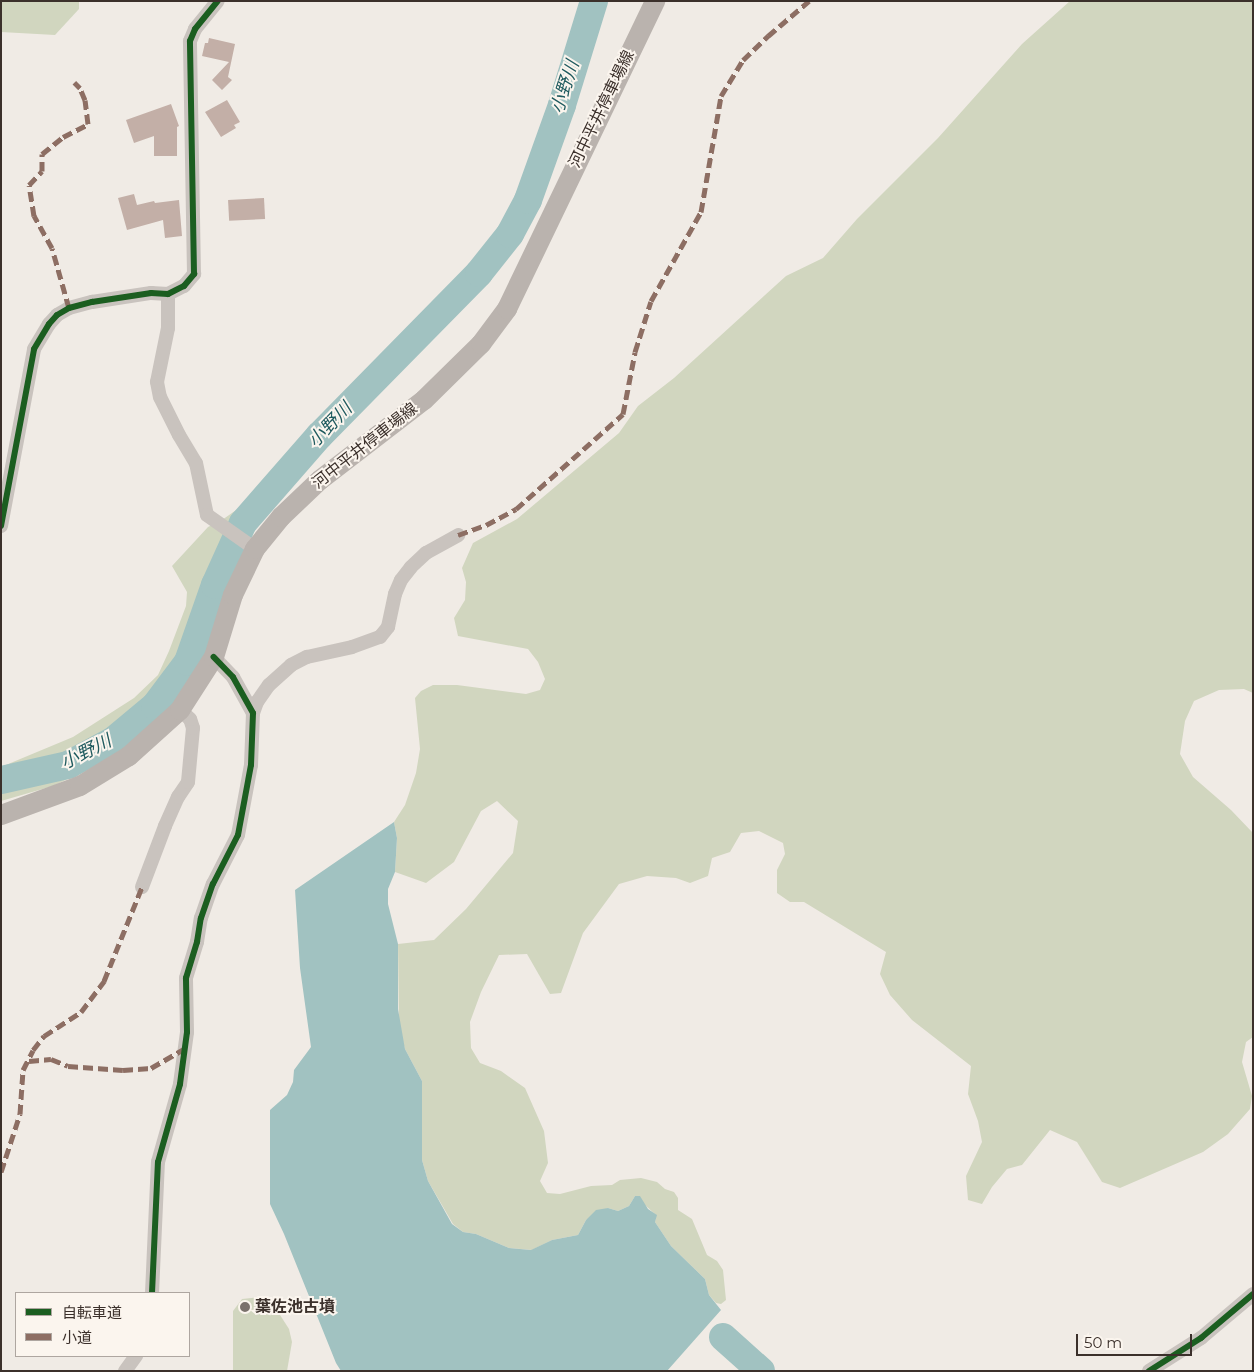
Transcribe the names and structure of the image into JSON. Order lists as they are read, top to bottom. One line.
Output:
{"streets":{"main road":["河中平井停車場線"]},"water":["小野川"],"places":["葉佐池古墳"],"legend":["自転車道","小道"],"scale_bar":"50 m"}
